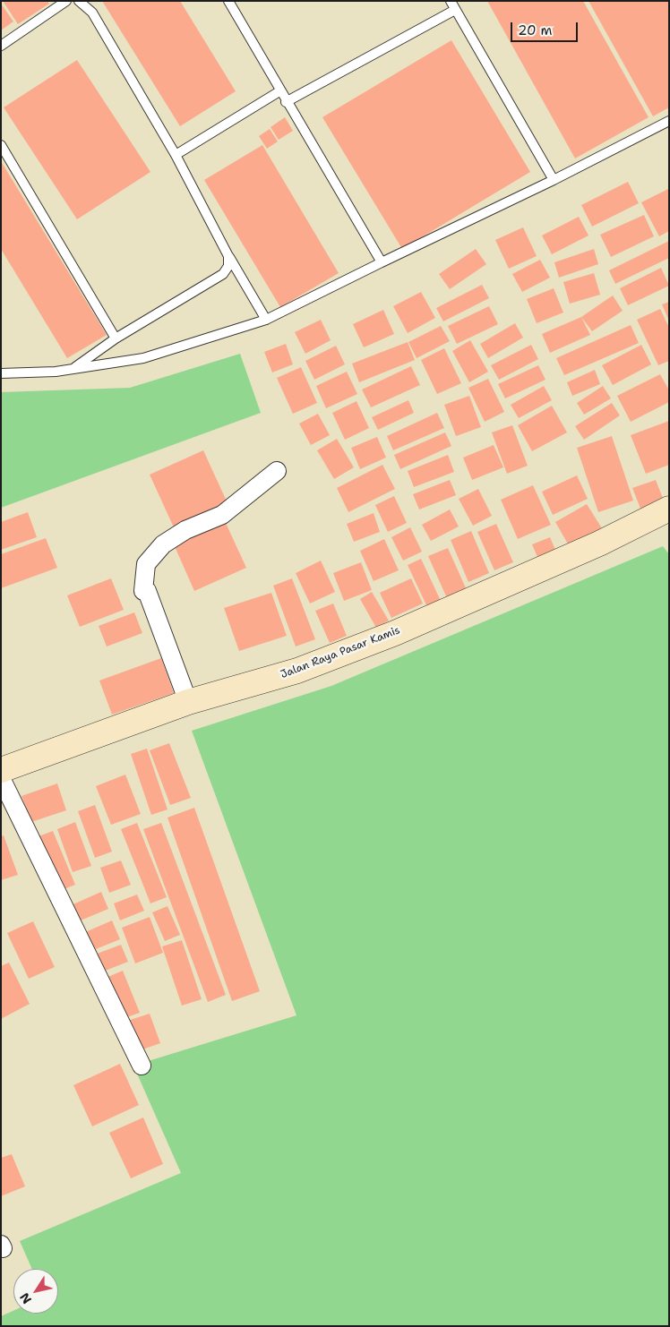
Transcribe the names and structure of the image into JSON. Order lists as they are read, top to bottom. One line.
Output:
{"streets":{"main road":["Jalan Raya Pasar Kamis"]},"scale_bar":"20 m","north":"bottom left"}
